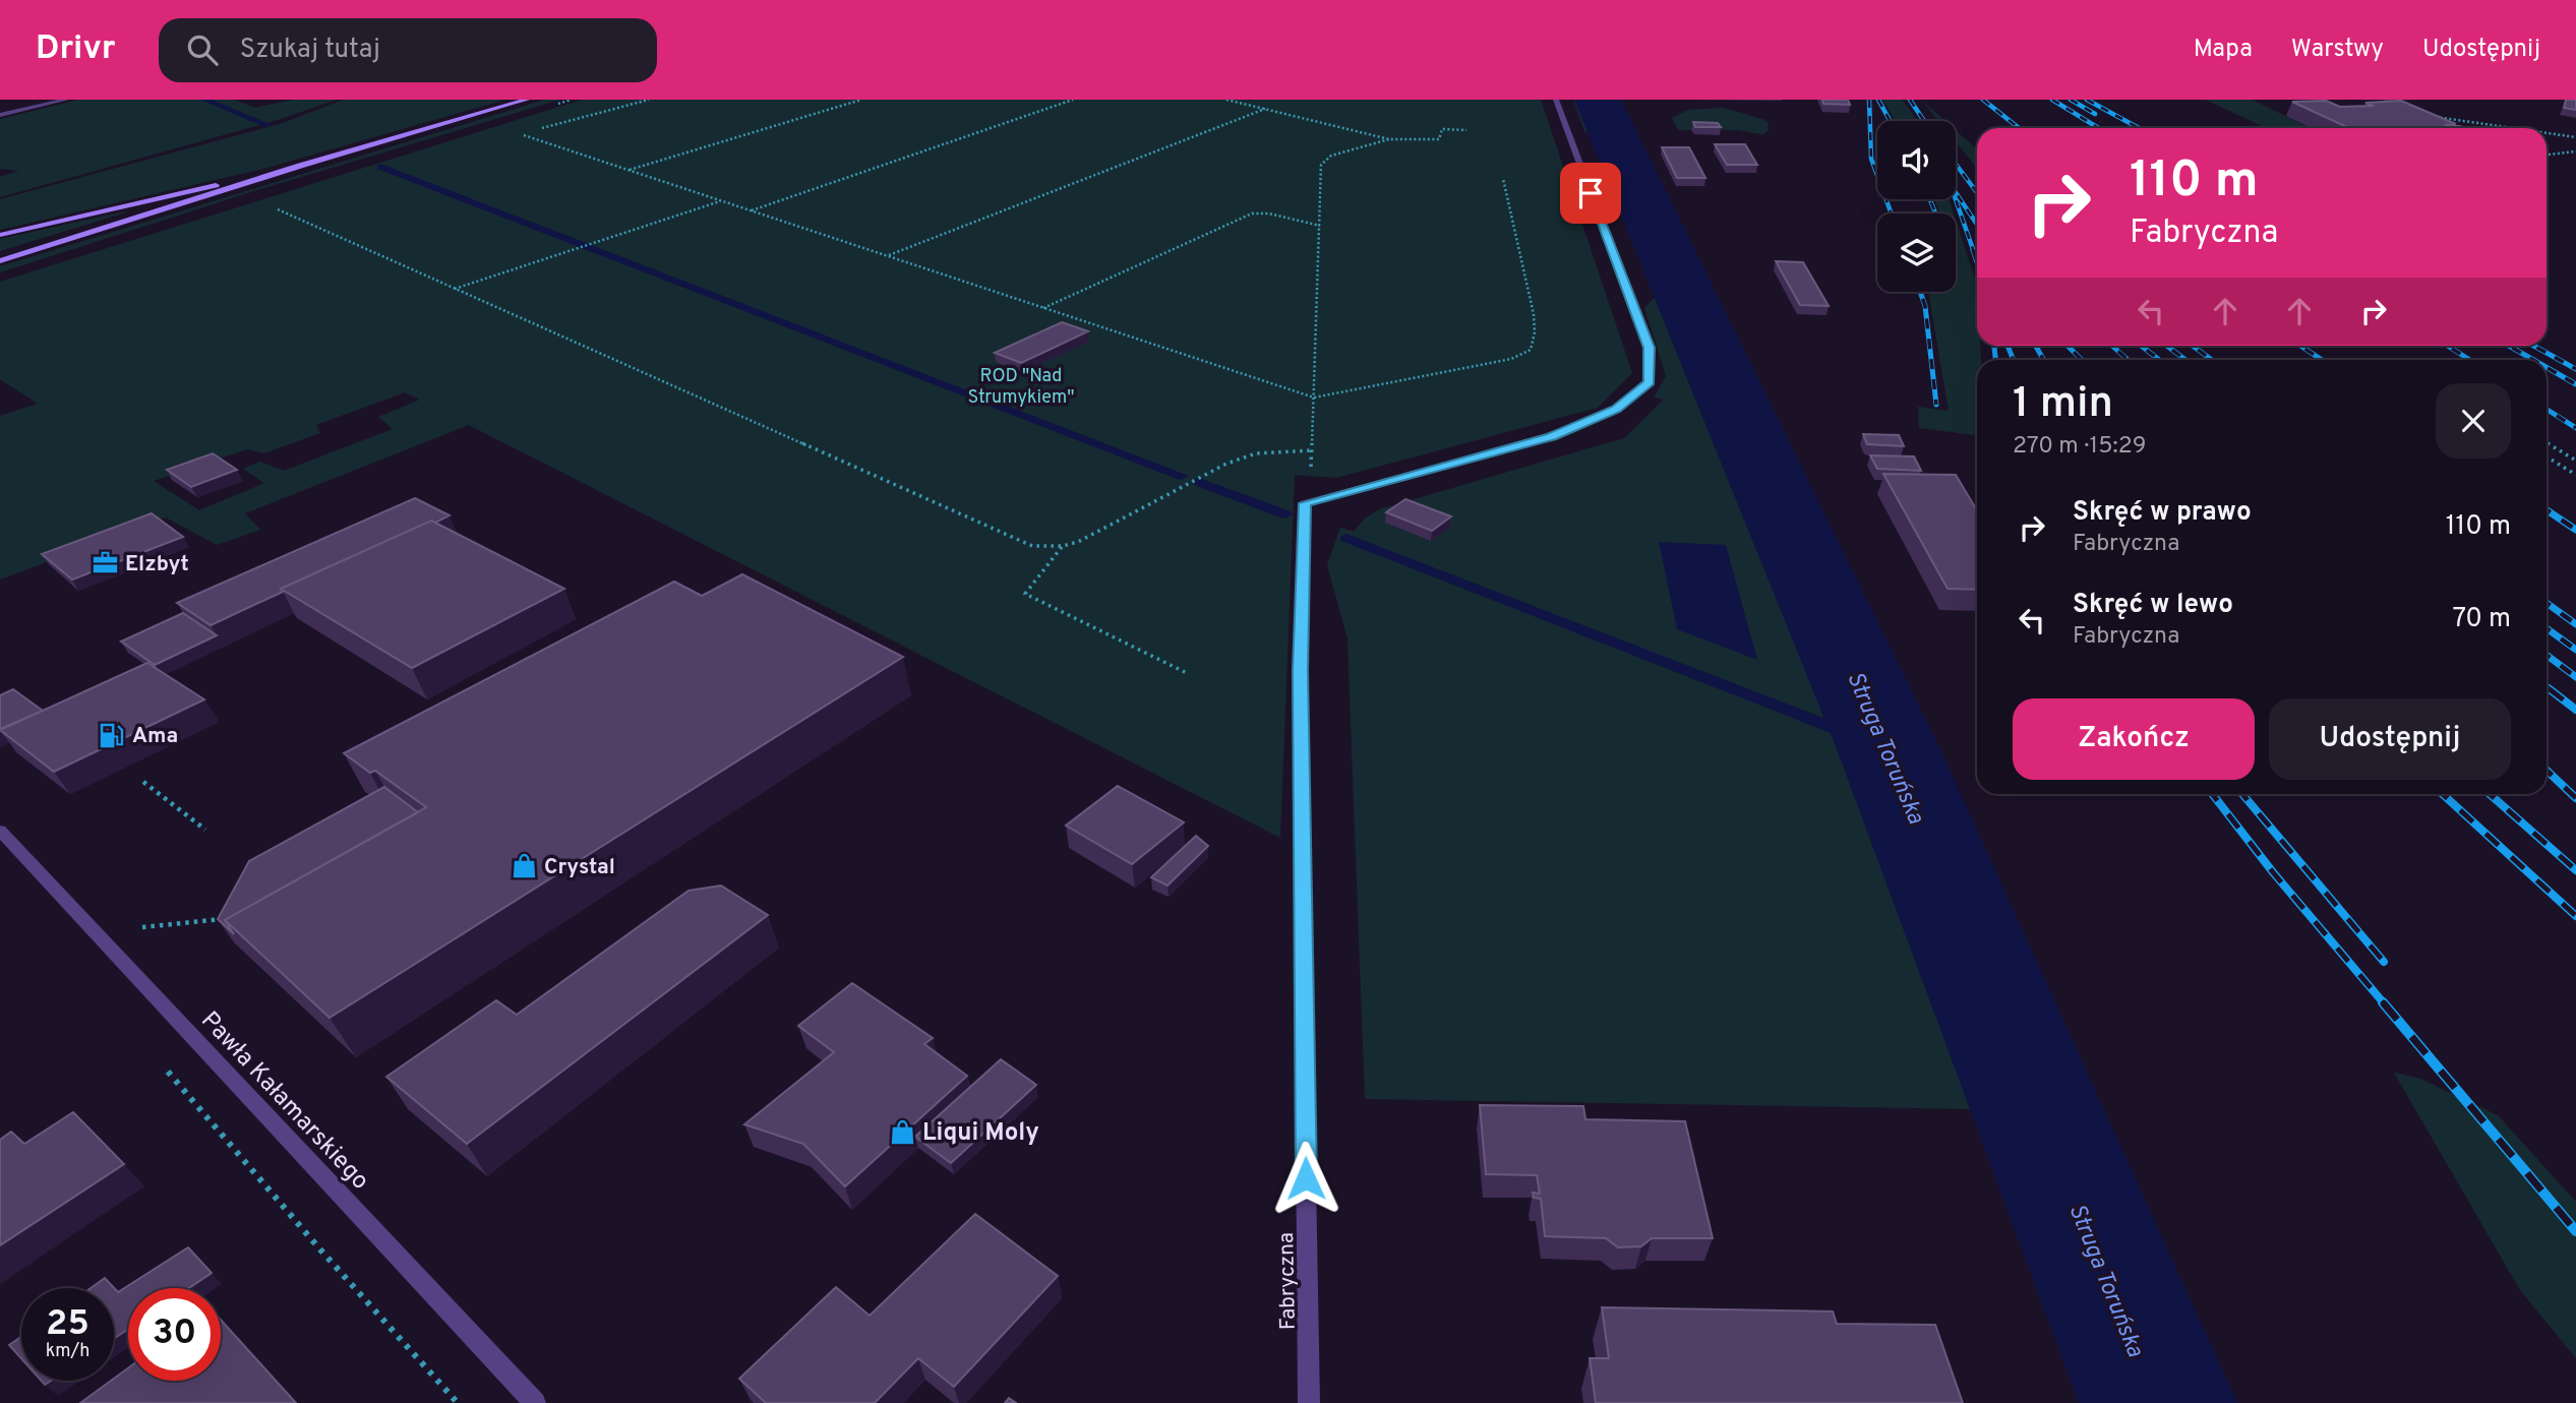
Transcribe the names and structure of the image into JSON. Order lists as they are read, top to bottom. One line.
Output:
{"streets":{"street":["Pawła Kałamarskiego","Fabryczna"]},"water":["Struga Toruńska"],"parks":["ROD \"Nad Strumykiem\""],"places":{"office":["Elzbyt"],"fuel station":["Ama"],"shop":["Crystal","Liqui Moly"]},"page":{"header":"Drivr","search":"Szukaj tutaj","nav":["Mapa","Warstwy","Udostępnij"],"turn":["110 m","Fabryczna"],"heading":["1 min","270 m · 15:29"],"list":[{"name":"Skręć w prawo","note":"Fabryczna","value":"110 m"},{"name":"Skręć w lewo","note":"Fabryczna","value":"70 m"}],"buttons":["Zakończ","Udostępnij"],"speed":"25 km/h","limit":"30"}}
